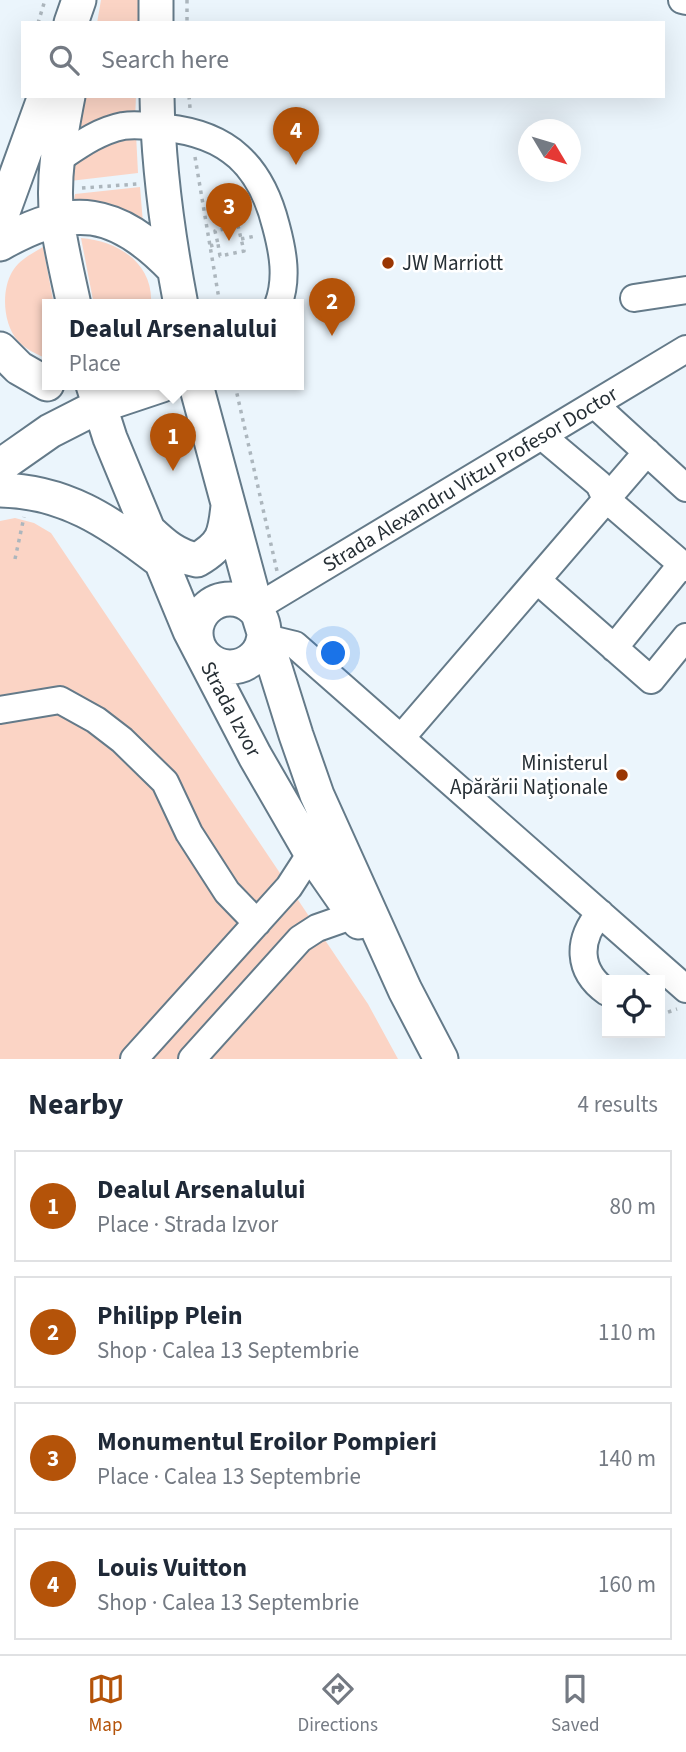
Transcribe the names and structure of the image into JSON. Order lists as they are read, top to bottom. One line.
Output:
{"streets":{"main road":["Strada Izvor"],"street":["Strada Alexandru Vitzu Profesor Doctor"]},"crossings":[["Strada Alexandru Vitzu Profesor Doctor","Strada Izvor"]],"places":["JW Marriott","Ministerul Apărării Naţionale"],"north":"bottom right","page":{"search":"Search here","pins":["4","3","2","1"],"popup":["Dealul Arsenalului","Place"],"heading":["Nearby","4 results"],"list":[{"mark":"1","name":"Dealul Arsenalului","note":"Place · Strada Izvor","value":"80 m"},{"mark":"2","name":"Philipp Plein","note":"Shop · Calea 13 Septembrie","value":"110 m"},{"mark":"3","name":"Monumentul Eroilor Pompieri","note":"Place · Calea 13 Septembrie","value":"140 m"},{"mark":"4","name":"Louis Vuitton","note":"Shop · Calea 13 Septembrie","value":"160 m"}],"nav":["Map","Directions","Saved"]}}
